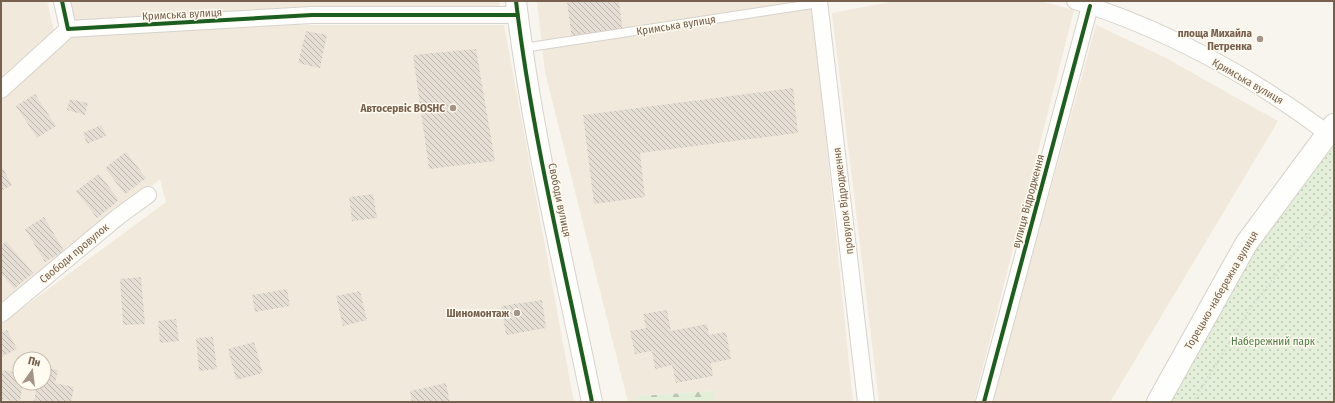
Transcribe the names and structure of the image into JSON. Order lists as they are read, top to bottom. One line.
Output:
{"streets":{"main road":["Торецько-набережна вулиця"],"street":["Кримська вулиця","Свободи вулиця","провулок Відродження","вулиця Відродження","Свободи провулок"]},"crossings":[["Кримська вулиця","Свободи вулиця"],["Кримська вулиця","провулок Відродження"],["Кримська вулиця","вулиця Відродження"],["Кримська вулиця","Торецько-набережна вулиця"]],"parks":["Набережний парк"],"places":["площа Михайла Петренка","Автосервіс BOSHC","Шиномонтаж"],"north":"top"}
